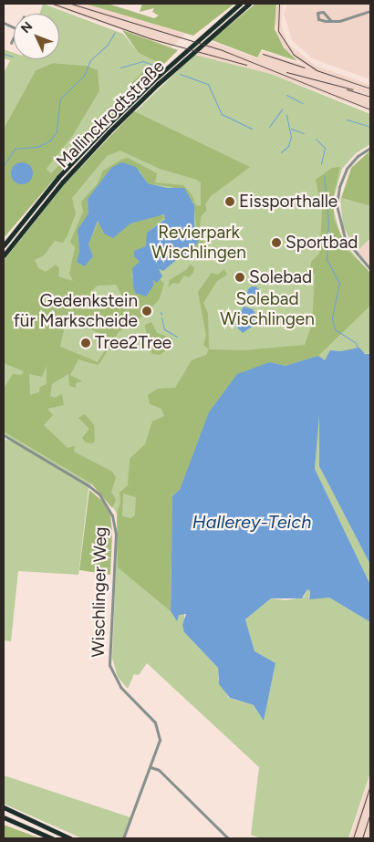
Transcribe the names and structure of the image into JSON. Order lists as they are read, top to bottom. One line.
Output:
{"streets":{"highway":["Mallinckrodtstraße"],"street":["Wischlinger Weg"]},"water":["Hallerey-Teich"],"parks":["Revierpark Wischlingen","Solebad Wischlingen"],"places":["Eissporthalle","Sportbad","Solebad","Gedenkstein für Markscheide","Tree2Tree"],"north":"top left"}
